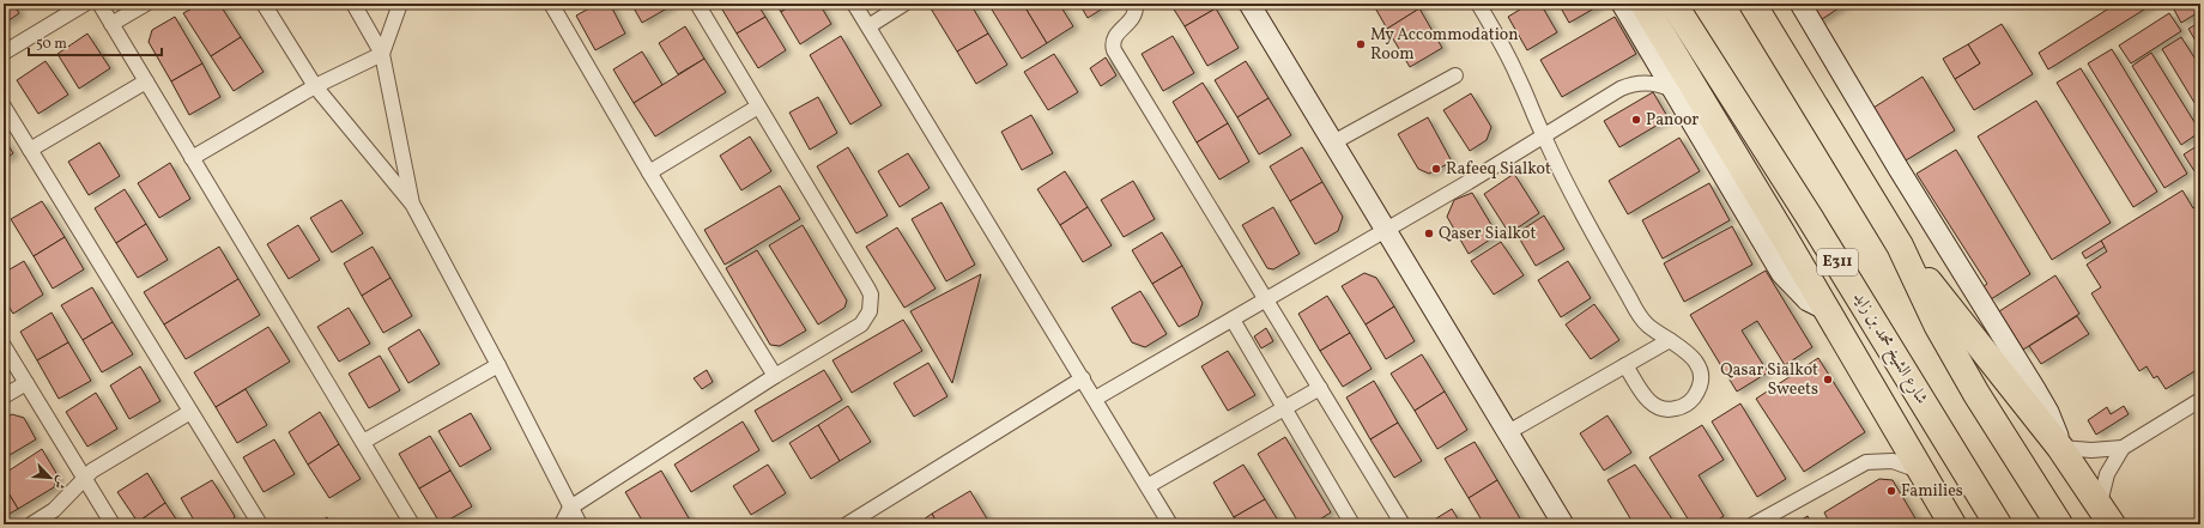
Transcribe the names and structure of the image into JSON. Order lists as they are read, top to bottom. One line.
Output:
{"streets":{"highway":["E311","شارع الشيخ محمد بن زايد"]},"places":["My Accommodation Room","Panoor","Rafeeq Sialkot","Qaser Sialkot","Qasar Sialkot Sweets","Families"],"scale_bar":"50 m","north":"bottom right"}
